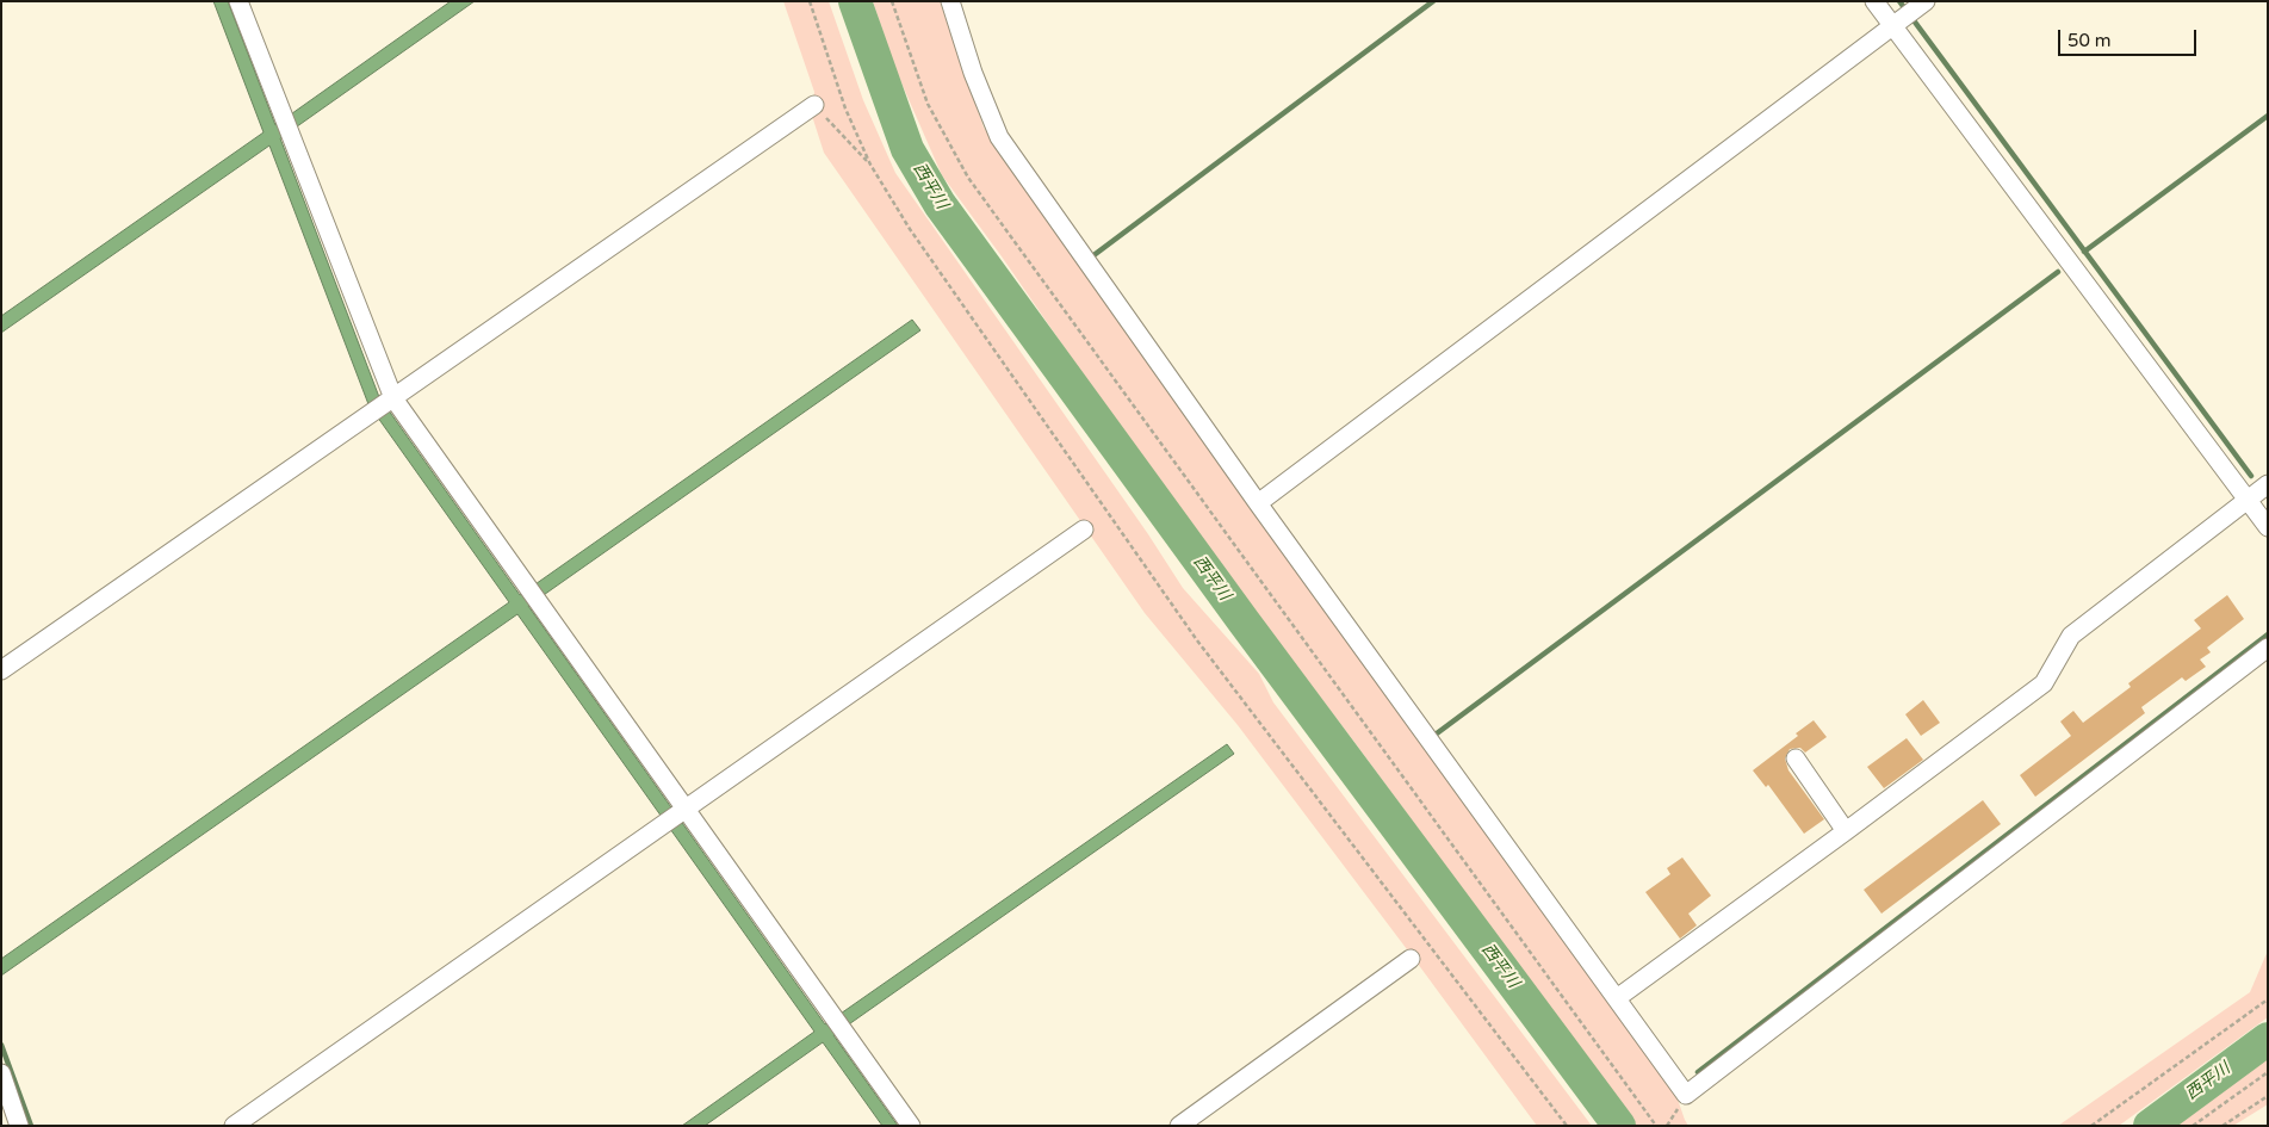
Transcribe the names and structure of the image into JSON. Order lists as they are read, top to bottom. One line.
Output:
{"water":["西平川"],"scale_bar":"50 m"}
